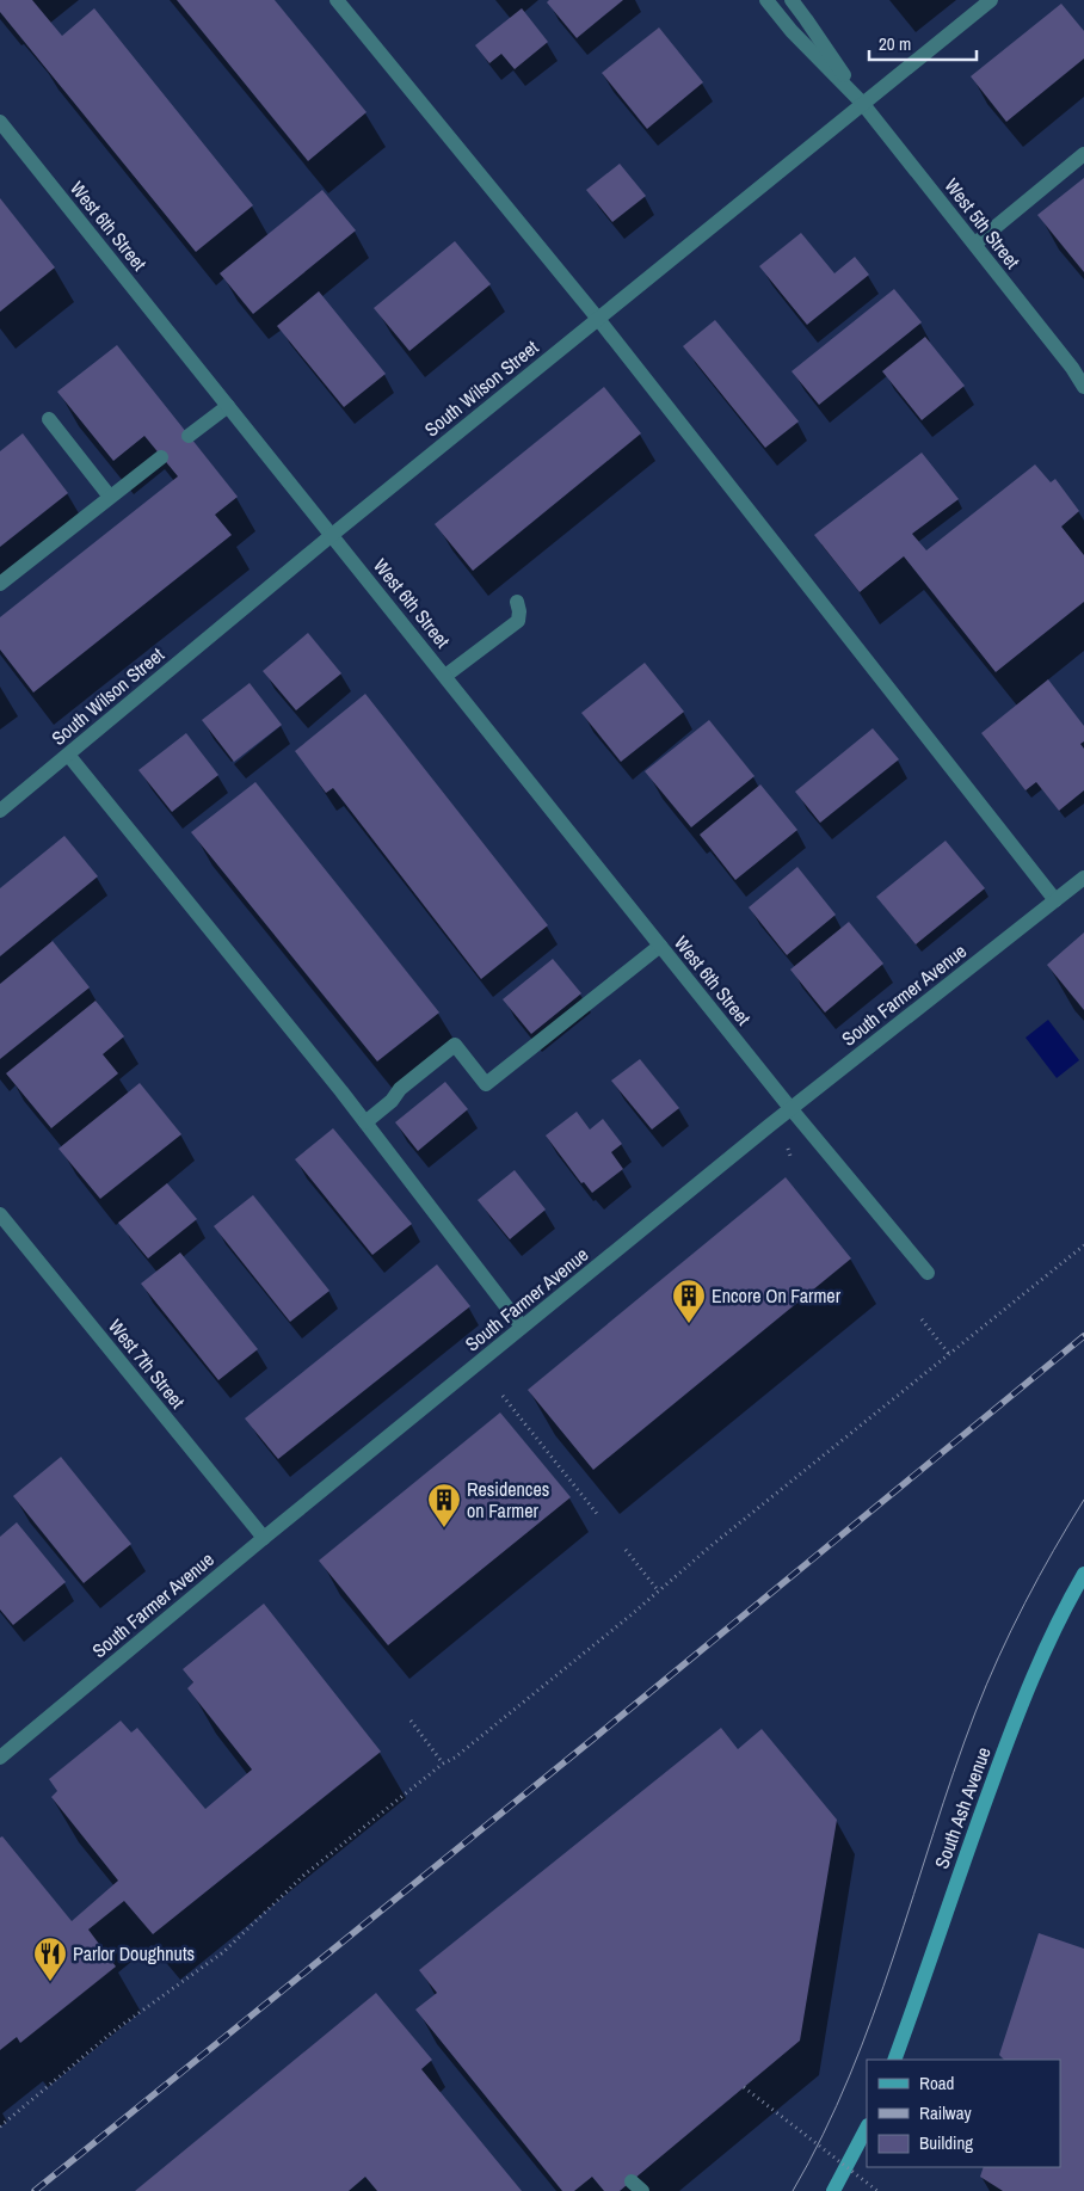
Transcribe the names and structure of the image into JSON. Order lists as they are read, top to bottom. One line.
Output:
{"streets":{"street":["West 5th Street","West 6th Street","South Wilson Street","South Farmer Avenue","West 7th Street","South Ash Avenue"]},"crossings":[["West 5th Street","South Wilson Street"],["West 6th Street","South Wilson Street"],["West 6th Street","South Farmer Avenue"],["South Farmer Avenue","West 7th Street"]],"places":{"building":["Encore On Farmer","Residences on Farmer"],"restaurant":["Parlor Doughnuts"]},"legend":["Road","Railway","Building"],"scale_bar":"20 m"}
